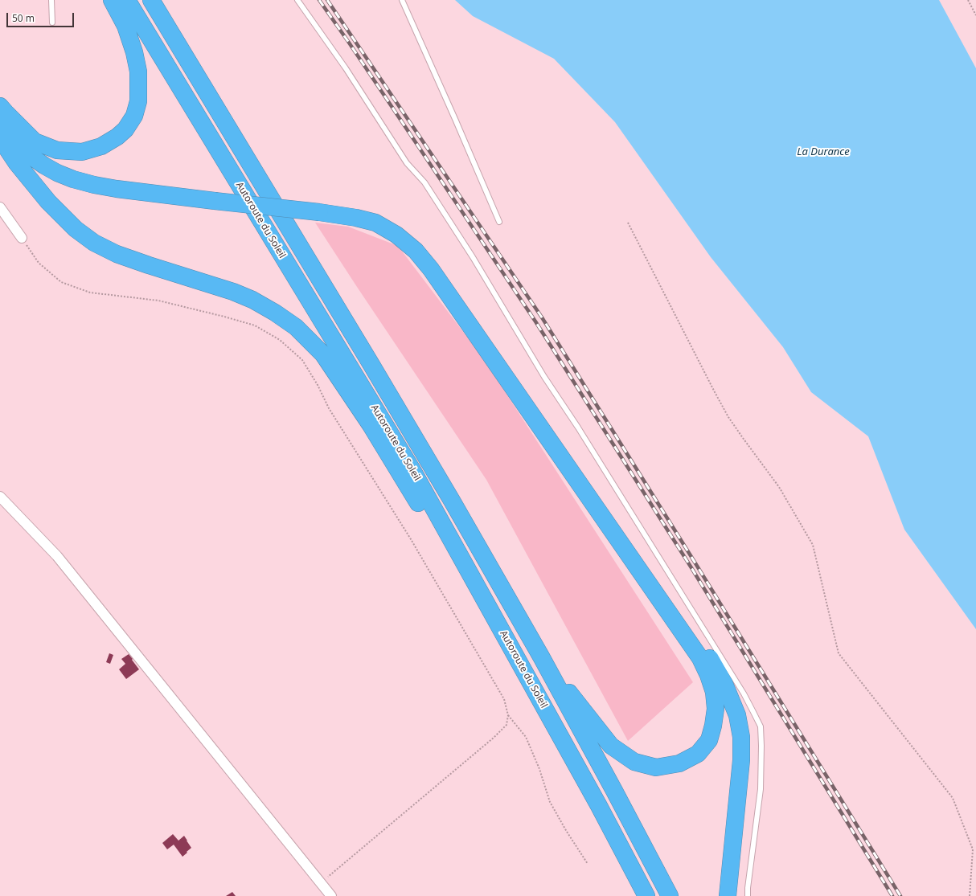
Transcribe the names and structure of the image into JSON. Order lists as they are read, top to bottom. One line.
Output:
{"streets":{"highway":["Autoroute du Soleil"]},"water":["La Durance"],"scale_bar":"50 m"}
